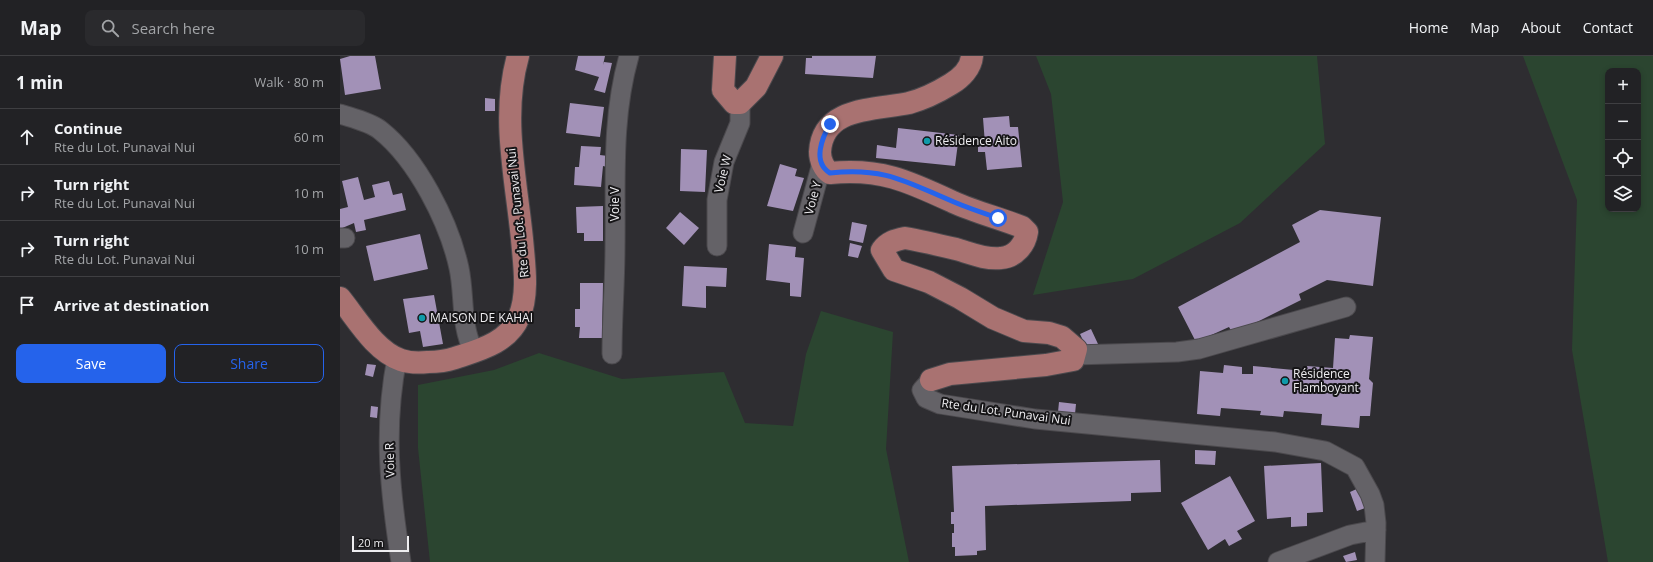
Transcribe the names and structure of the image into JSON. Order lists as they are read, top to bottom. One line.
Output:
{"streets":{"main road":["Rte du Lot. Punavai Nui"],"street":["Voie W","Voie Y","Voie V","Voie R"]},"crossings":[["Rte du Lot. Punavai Nui","Voie R"]],"places":["Résidence Aito","MAISON DE KAHAI","Résidence Flamboyant"],"scale_bar":"20 m","page":{"header":"Map","search":"Search here","nav":["Home","Map","About","Contact"],"heading":["1 min","Walk · 80 m"],"map_buttons":["+","−"],"list":[["Continue","Rte du Lot. Punavai Nui","60 m"],["Turn right","Rte du Lot. Punavai Nui","10 m"],["Turn right","Rte du Lot. Punavai Nui","10 m"],"Arrive at destination"],"buttons":["Save","Share"],"scale":"20 m"}}
